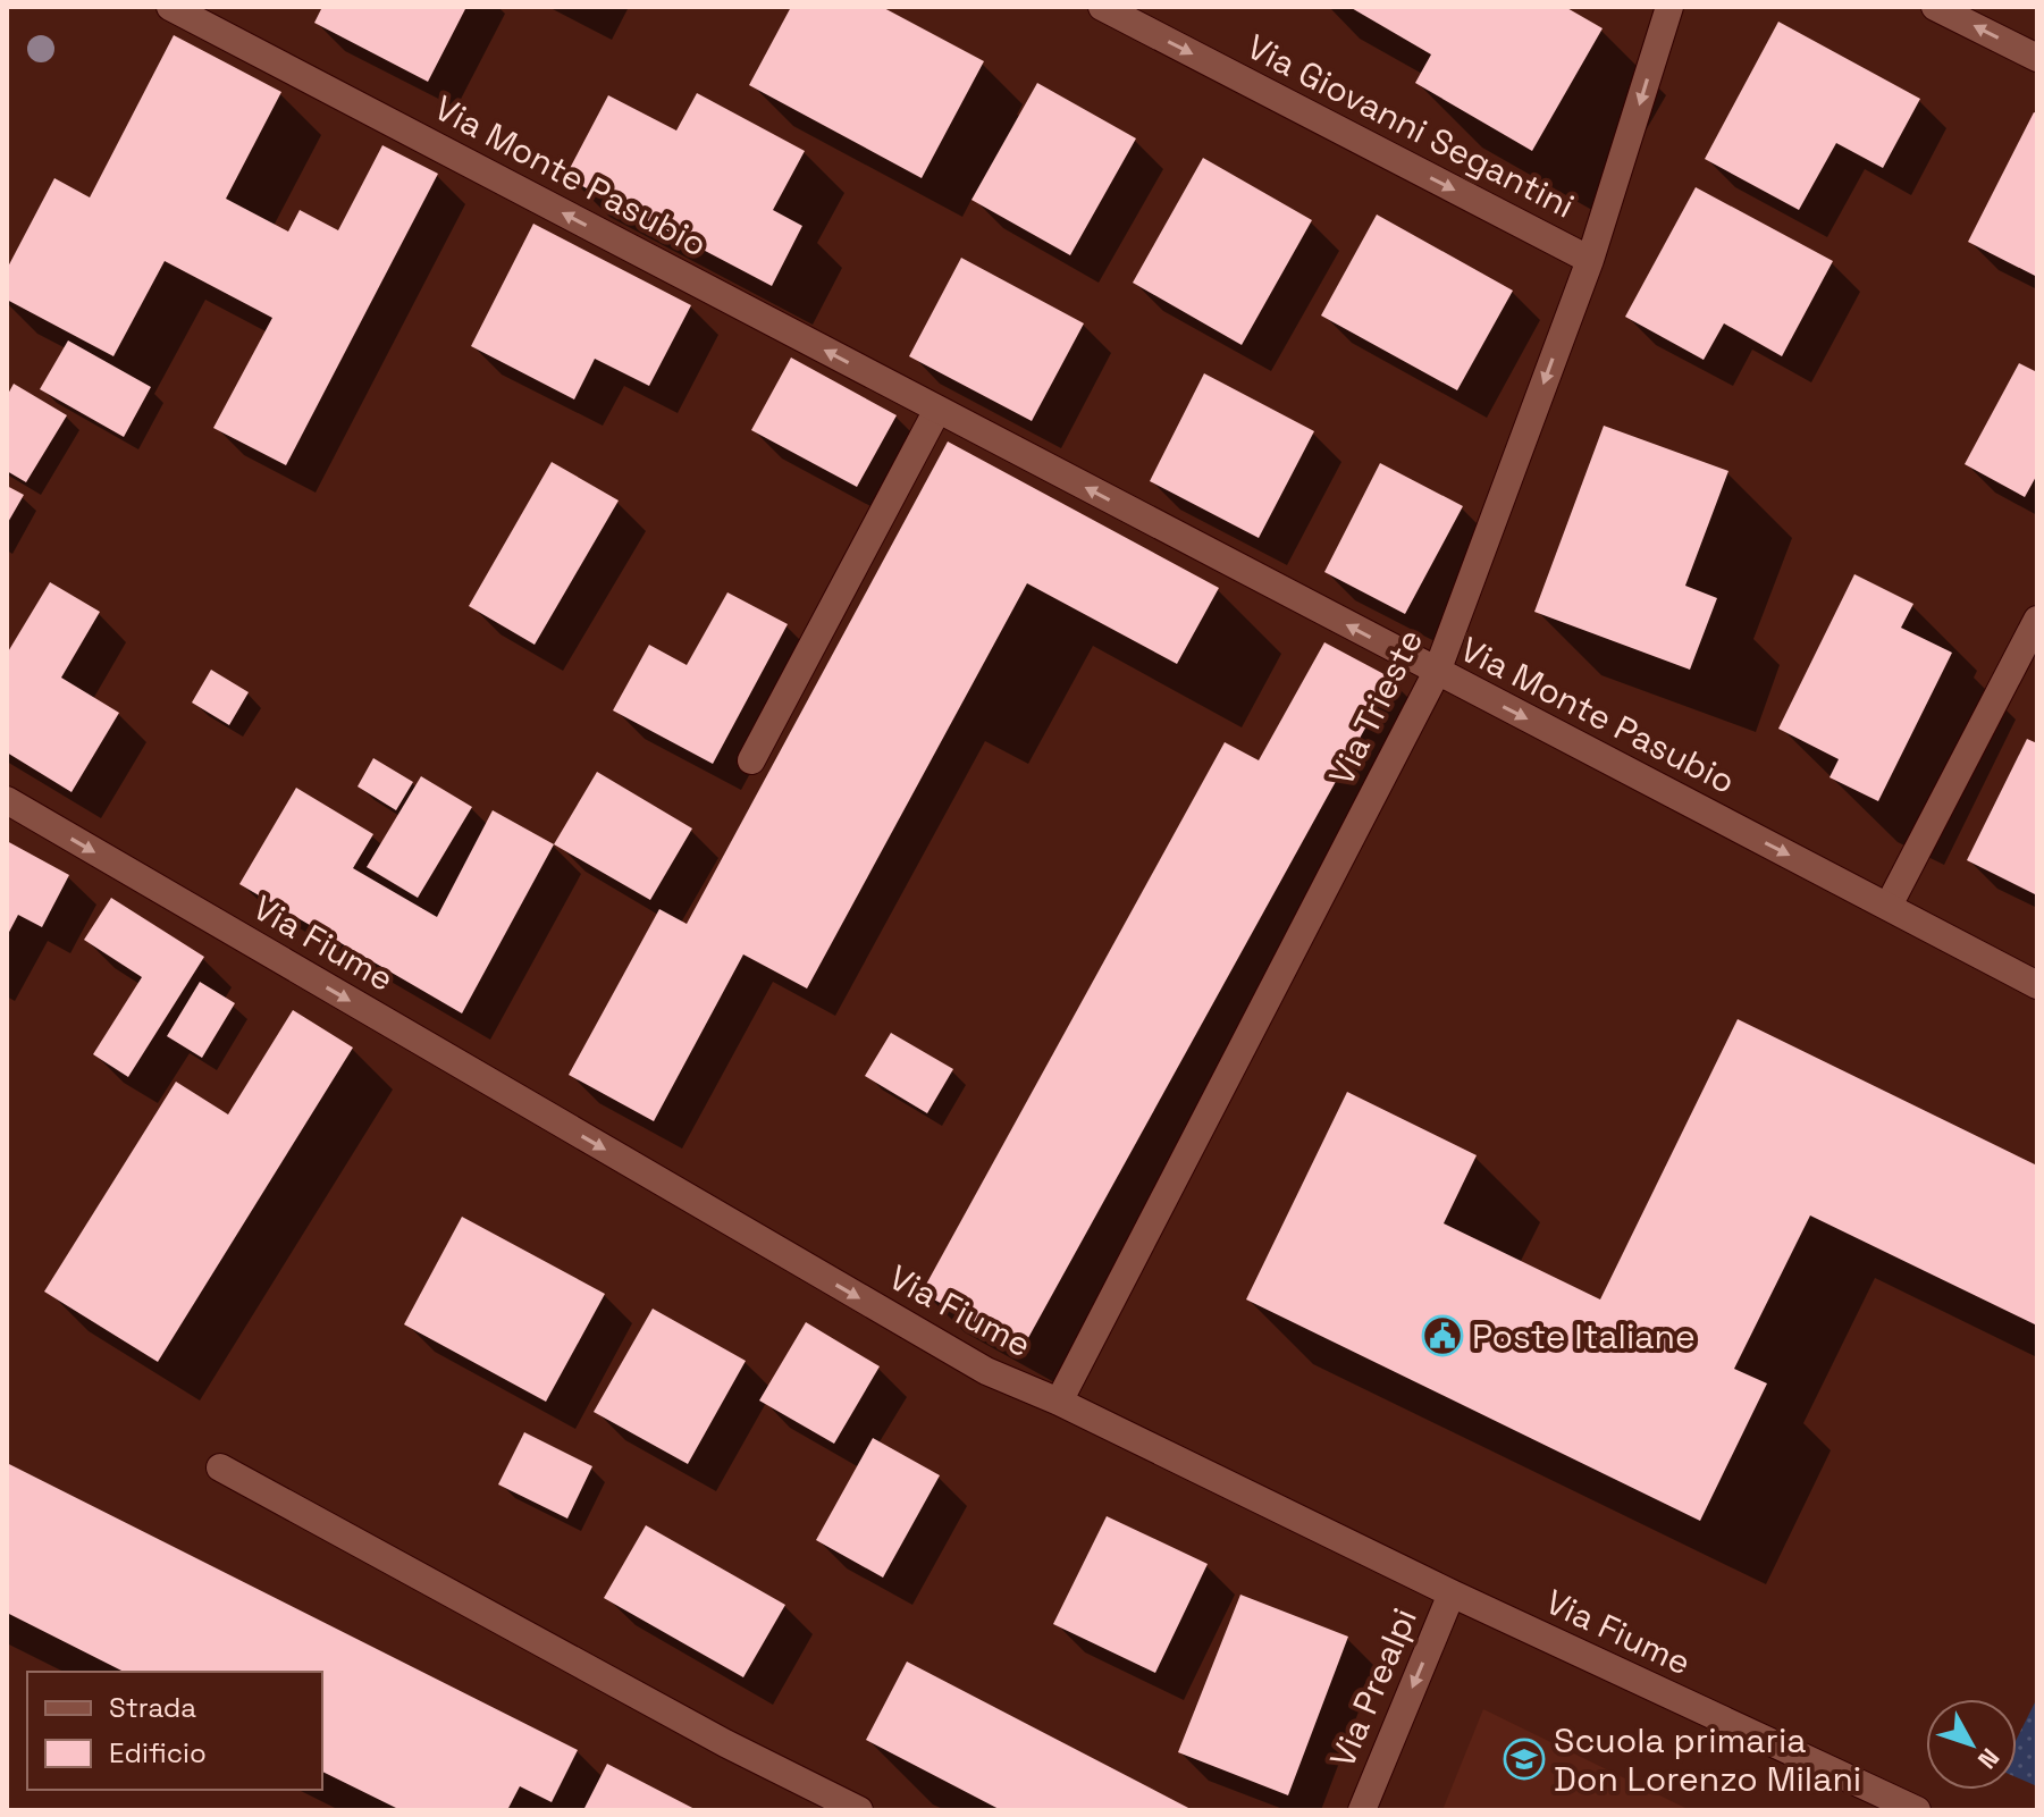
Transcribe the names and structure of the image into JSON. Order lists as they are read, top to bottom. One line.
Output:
{"streets":{"street":["Via Giovanni Segantini","Via Monte Pasubio","Via Trieste","Via Fiume","Via Prealpi"]},"crossings":[["Via Giovanni Segantini","Via Trieste"],["Via Monte Pasubio","Via Trieste"],["Via Trieste","Via Fiume"],["Via Fiume","Via Prealpi"]],"one_way":["Via Giovanni Segantini","Via Trieste","Via Fiume","Via Prealpi"],"places":{"public building":["Poste Italiane"],"school or university":["Scuola primaria Don Lorenzo Milani"]},"legend":["Strada","Edificio"],"north":"bottom right"}
